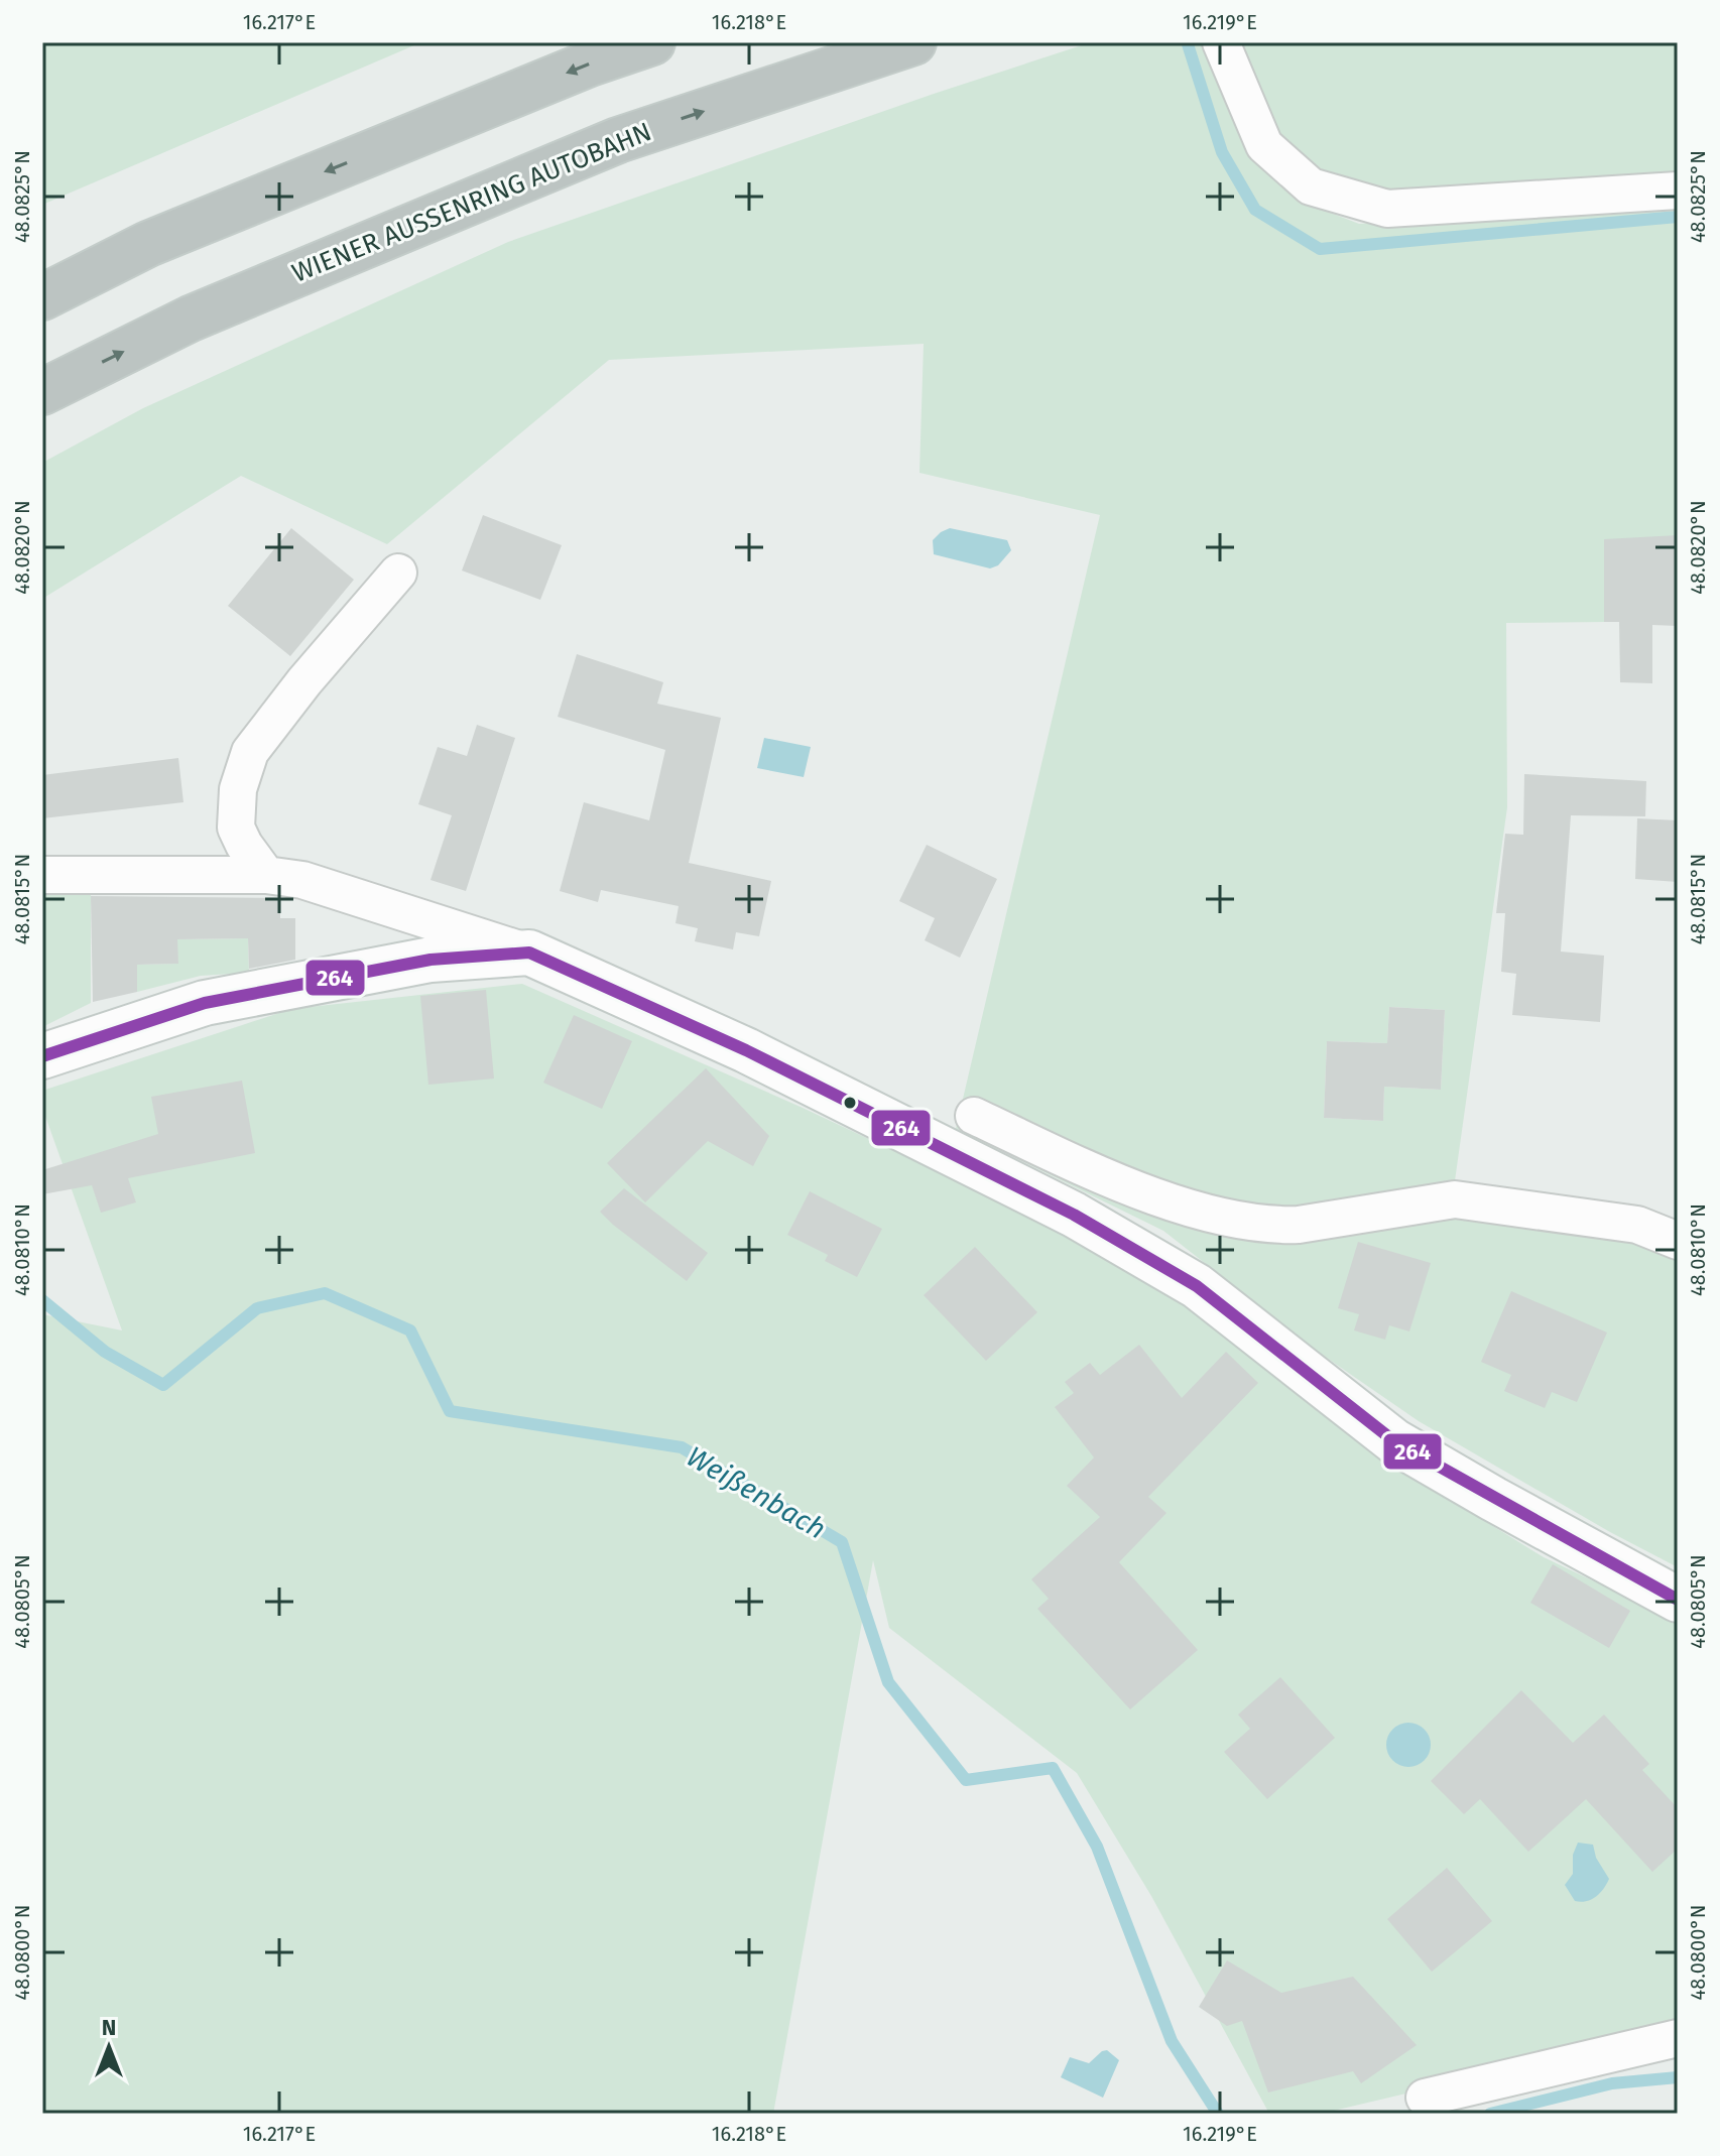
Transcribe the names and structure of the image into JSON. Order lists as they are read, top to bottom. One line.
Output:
{"streets":{"highway":["WIENER AUSSENRING AUTOBAHN"]},"water":["Weißenbach"],"lines":["transit line 264"],"north":"top","coordinates":["16.217°E","16.218°E","16.219°E","48.0825°N","48.0820°N","48.0815°N","48.0810°N","48.0805°N","48.0800°N"]}
